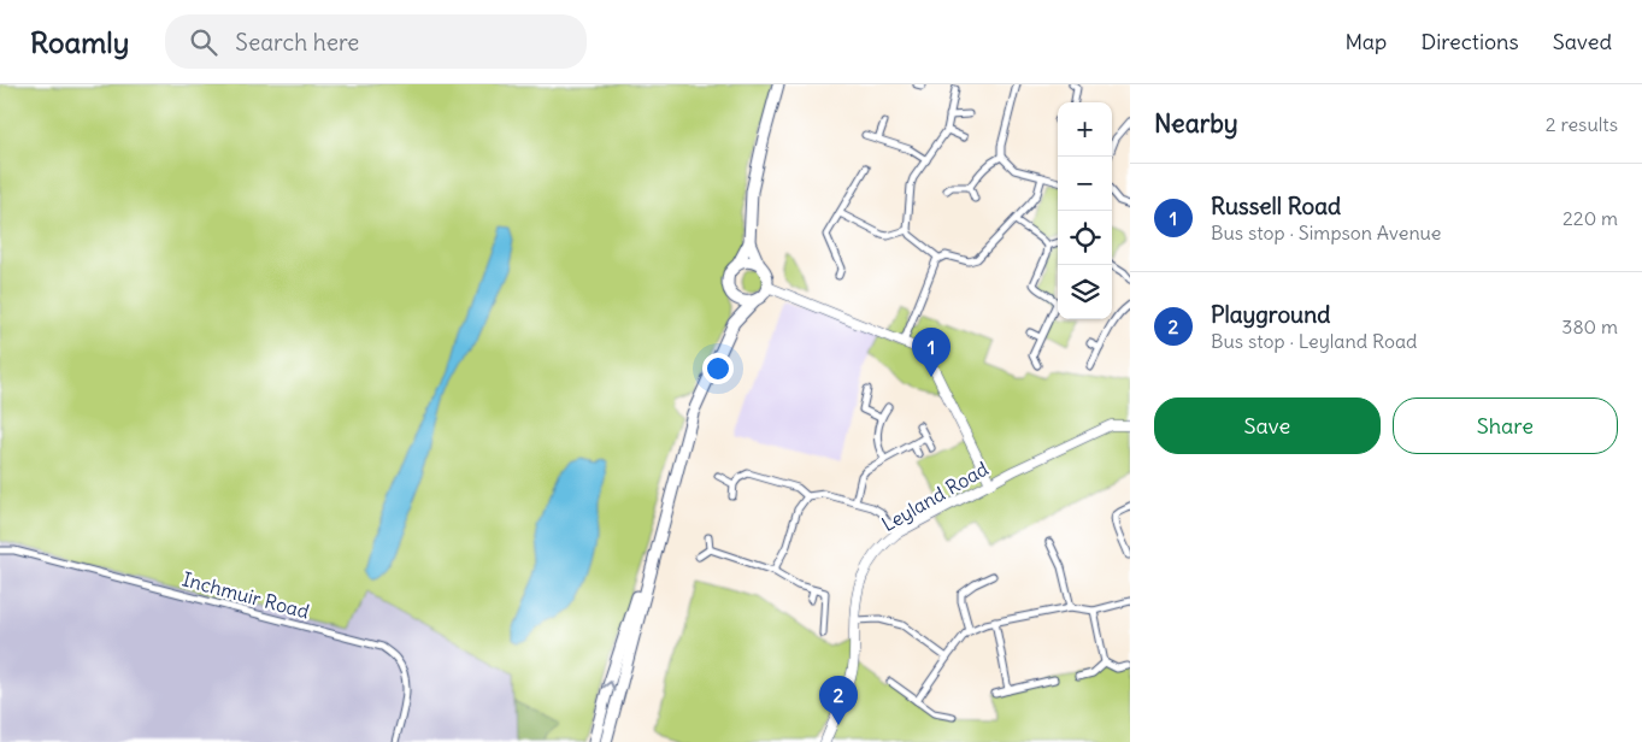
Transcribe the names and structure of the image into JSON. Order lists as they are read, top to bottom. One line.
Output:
{"streets":{"street":["Leyland Road","Inchmuir Road"]},"page":{"header":"Roamly","search":"Search here","nav":["Map","Directions","Saved"],"heading":["Nearby","2 results"],"map_buttons":["+","−"],"list":[{"mark":"1","name":"Russell Road","note":"Bus stop · Simpson Avenue","value":"220 m"},{"mark":"2","name":"Playground","note":"Bus stop · Leyland Road","value":"380 m"}],"pins":["1","2"],"buttons":["Save","Share"]}}
